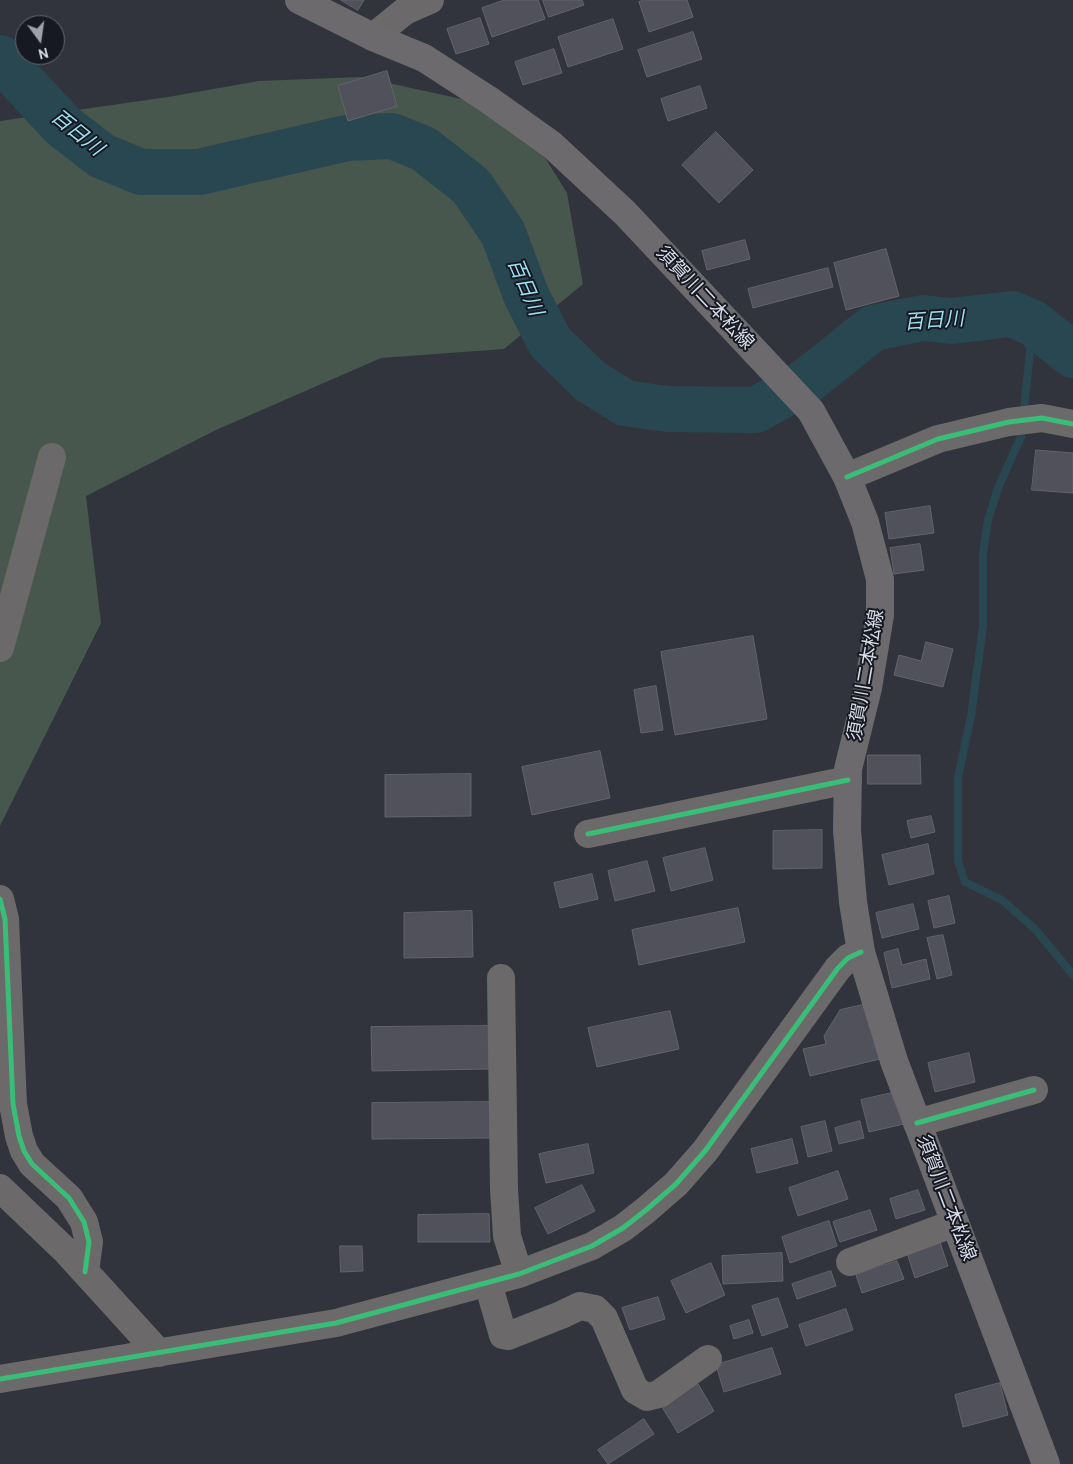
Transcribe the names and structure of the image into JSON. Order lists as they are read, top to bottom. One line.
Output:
{"streets":{"main road":["須賀川二本松線"]},"water":["百日川"],"north":"bottom"}
